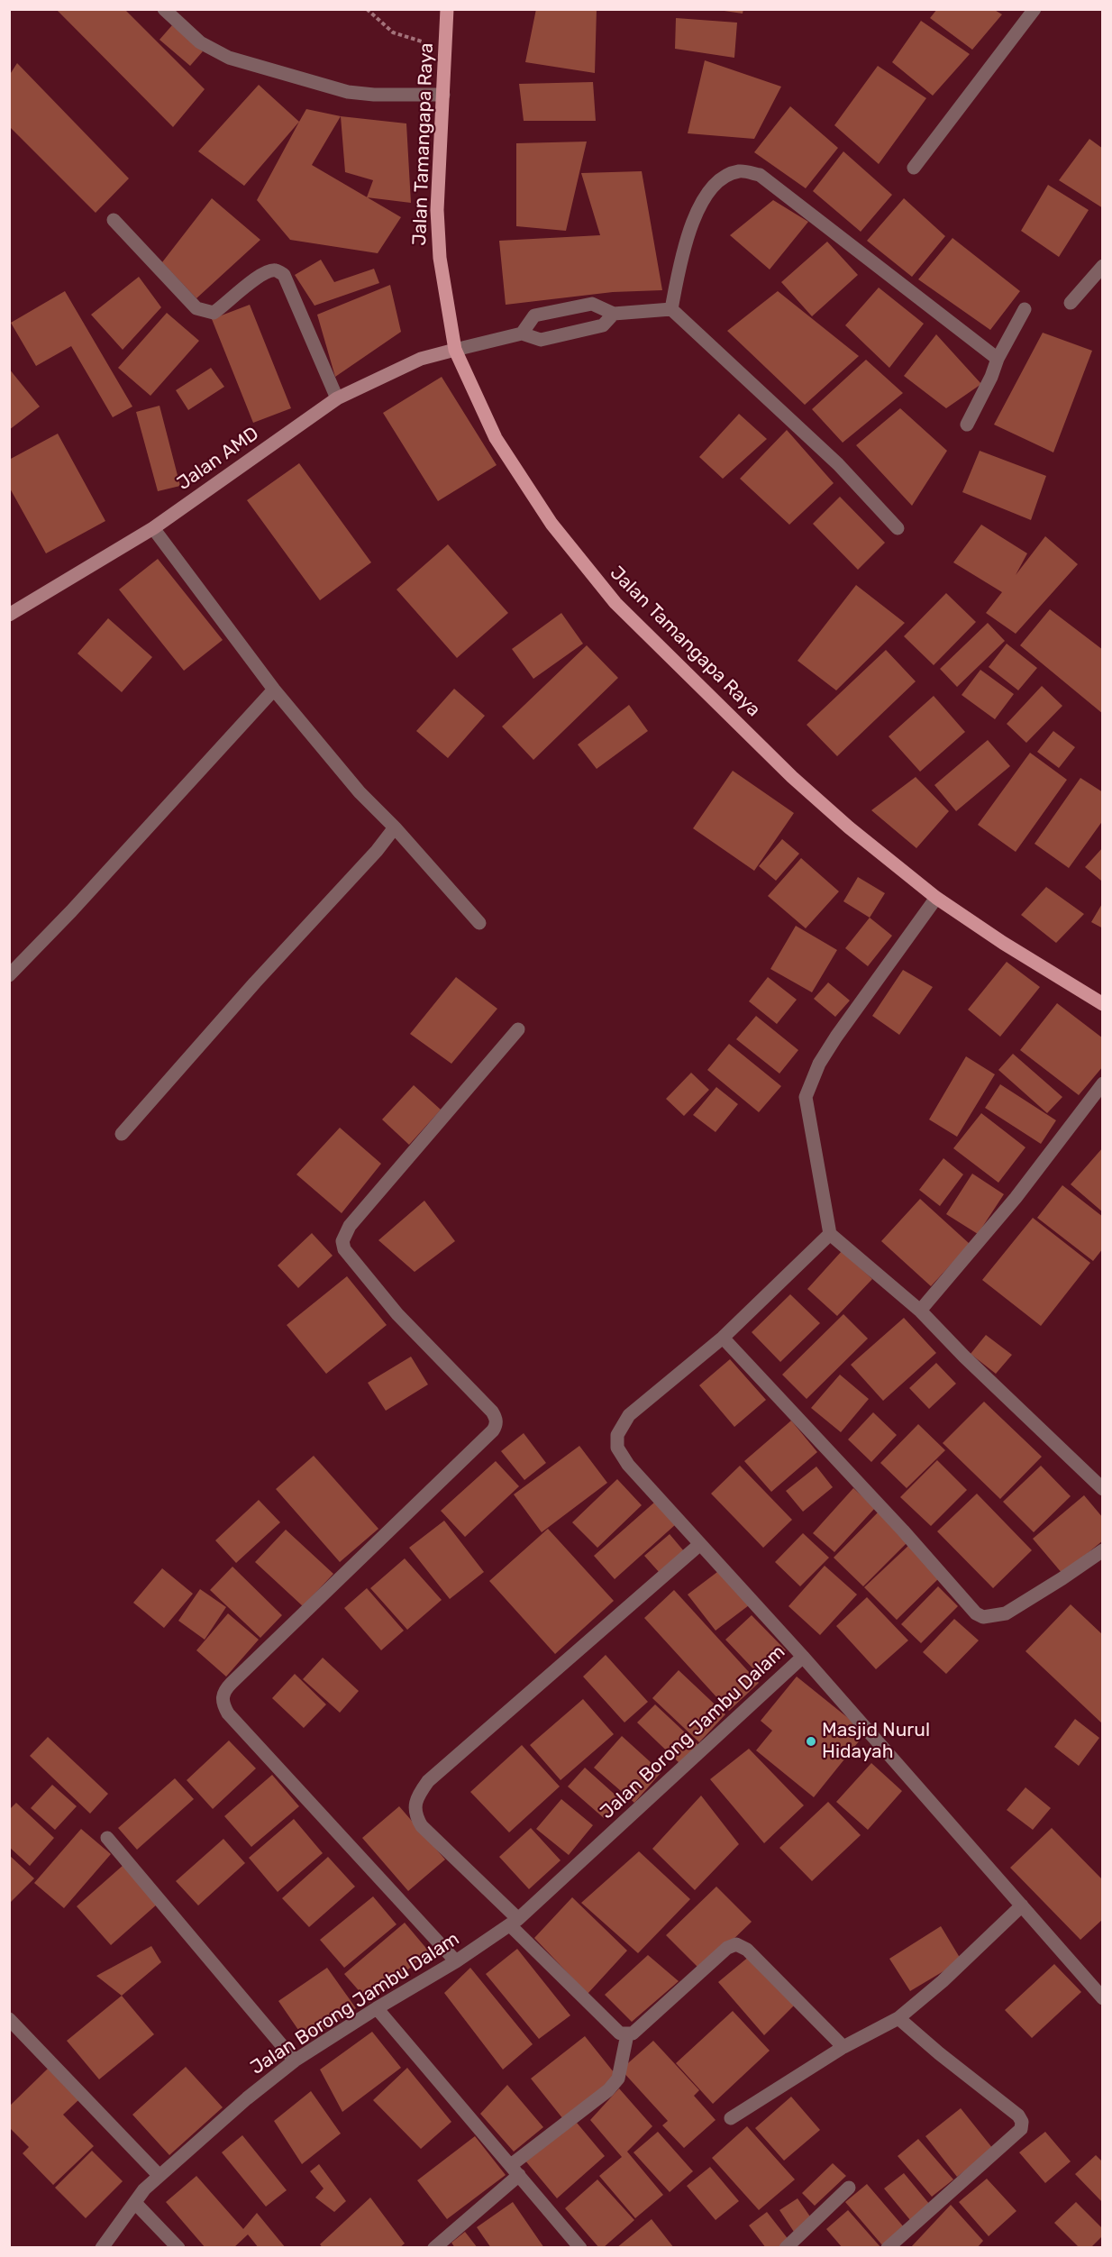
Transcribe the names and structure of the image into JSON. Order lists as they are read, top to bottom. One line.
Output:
{"streets":{"main road":["Jalan Tamangapa Raya"],"street":["Jalan AMD","Jalan Borong Jambu Dalam"]},"crossings":[["Jalan Tamangapa Raya","Jalan AMD"]],"places":["Masjid Nurul Hidayah"]}
